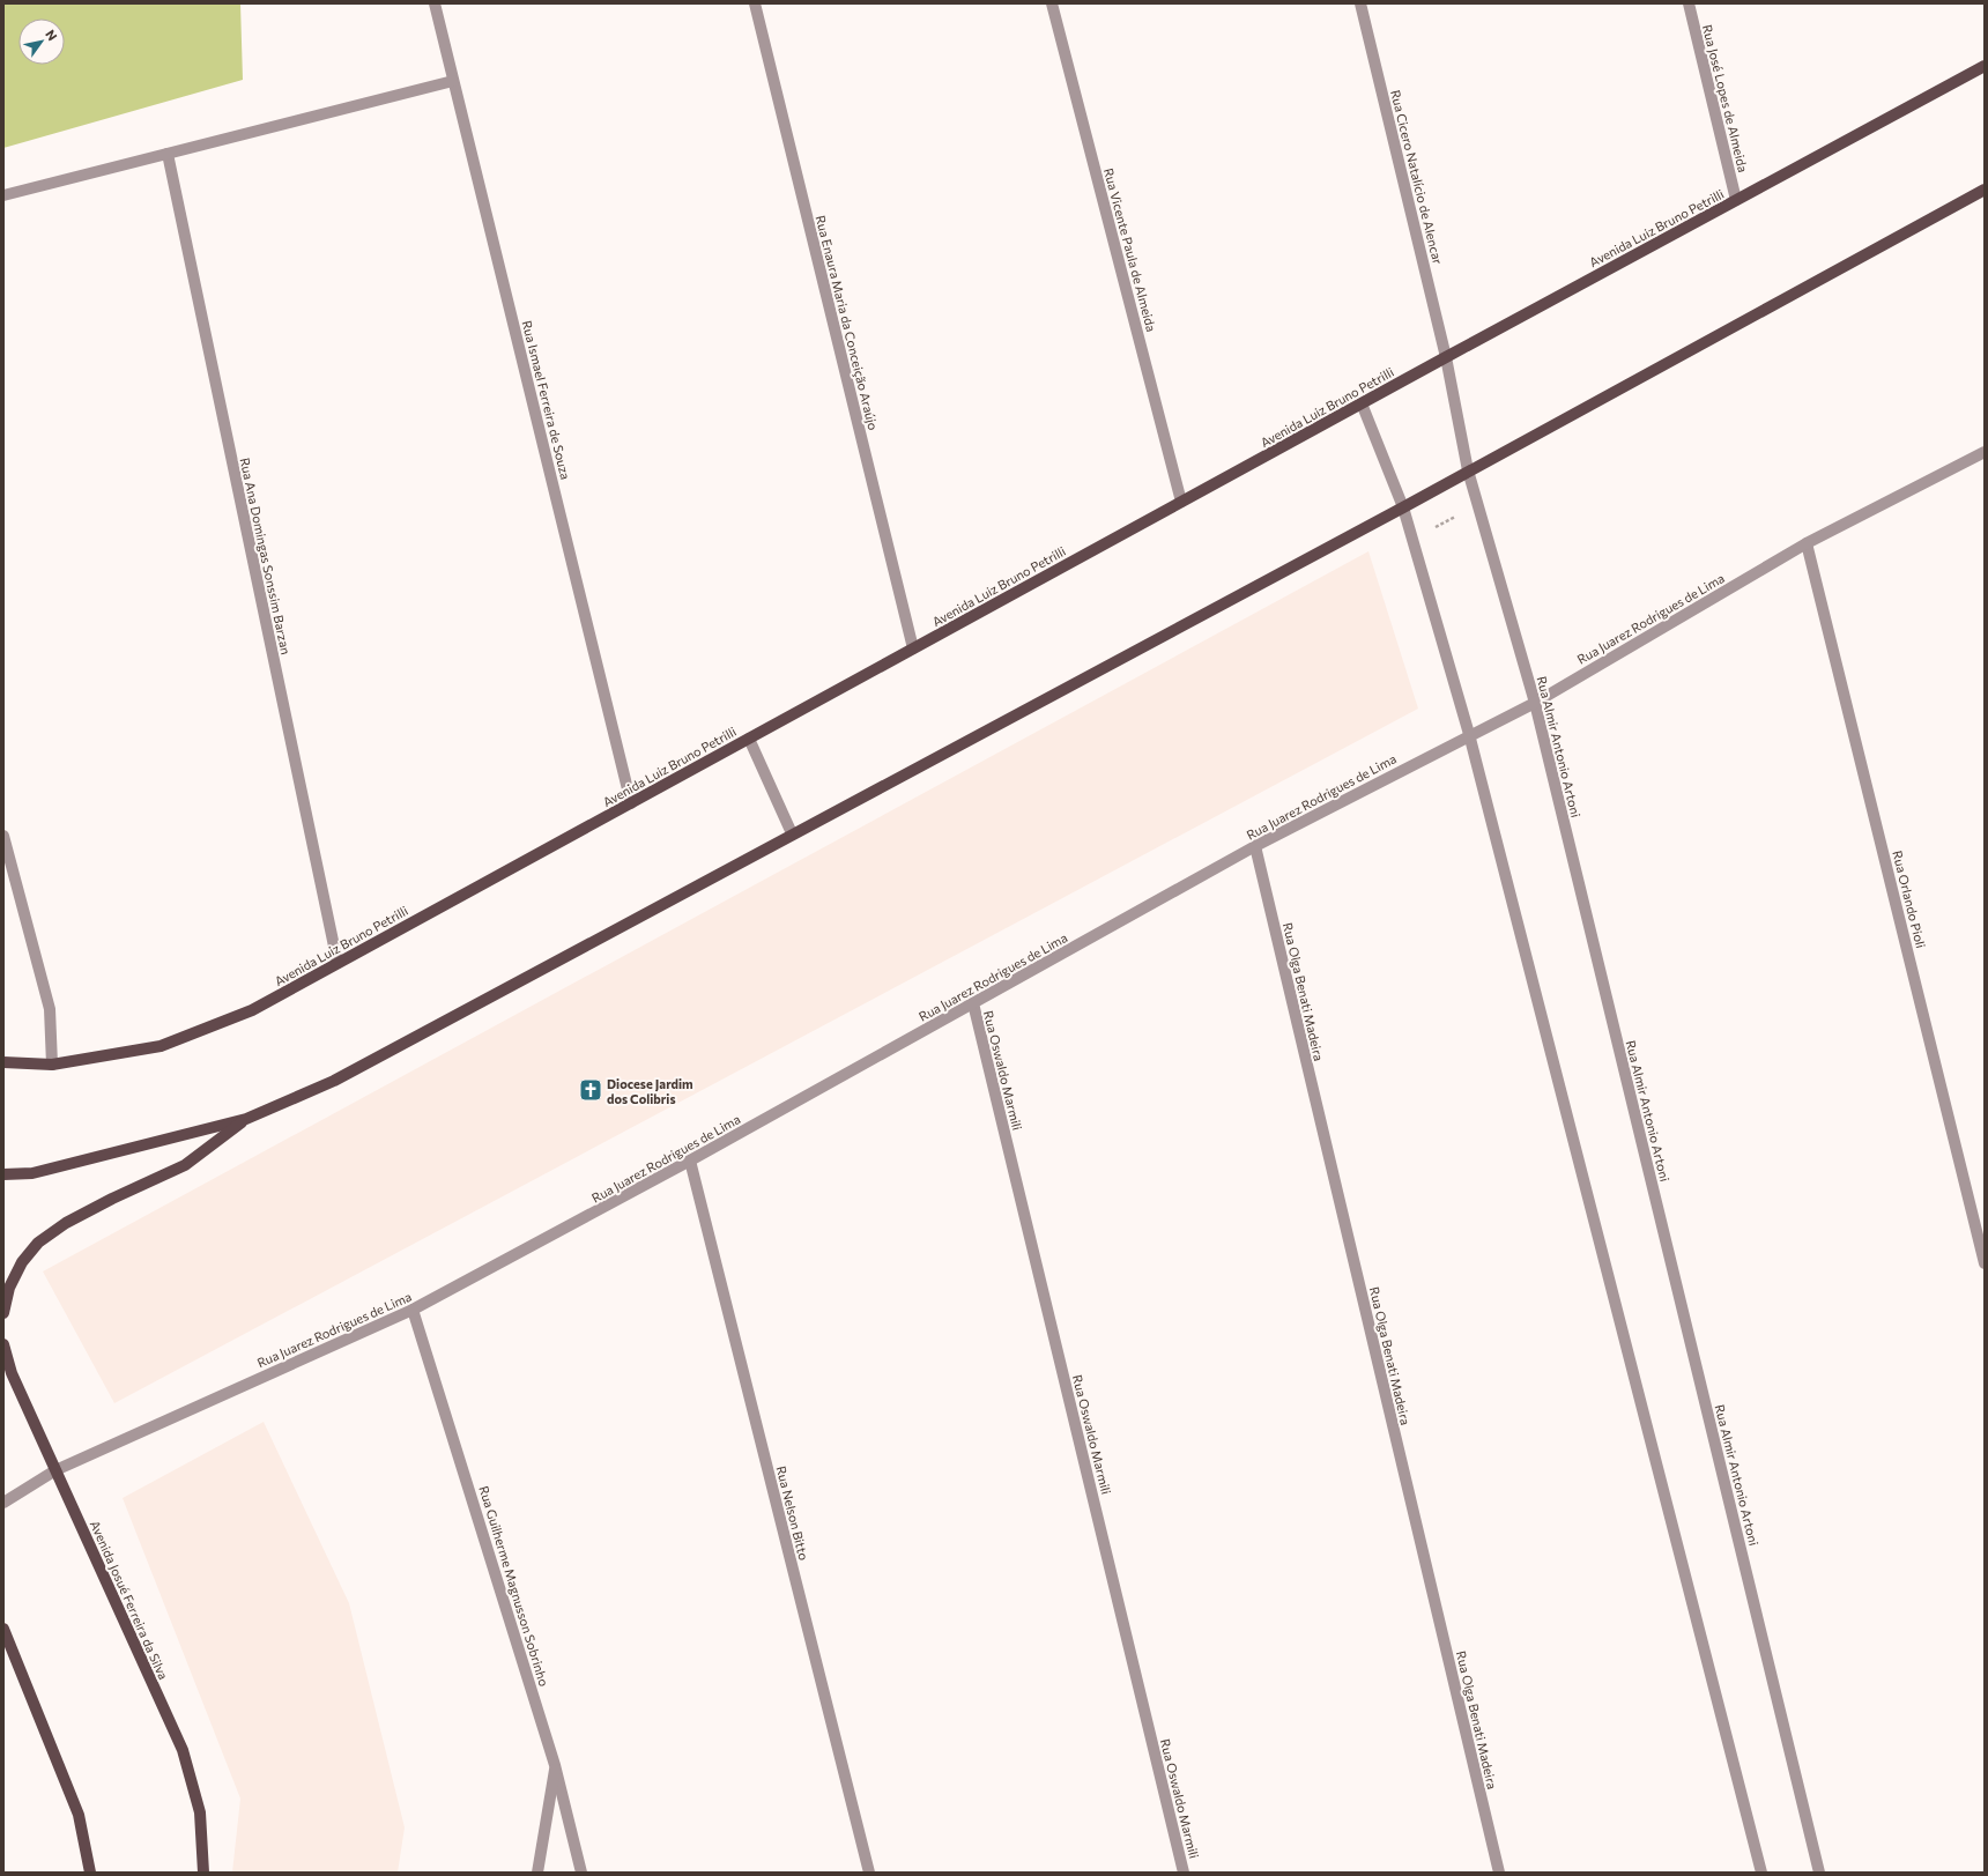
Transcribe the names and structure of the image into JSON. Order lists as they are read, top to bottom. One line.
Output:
{"streets":{"main road":["Avenida Luiz Bruno Petrilli","Avenida Josué Ferreira da Silva"],"street":["Rua José Lopes de Almeida","Rua Cicero Natalício de Alencar","Rua Vicente Paula de Almeida","Rua Enaura Maria da Conceição Araújo","Rua Ismael Ferreira de Souza","Rua Ana Domingas Sonssim Barzan","Rua Juarez Rodrigues de Lima","Rua Almir Antonio Artoni","Rua Orlando Pioli","Rua Olga Benati Madeira","Rua Oswaldo Marmili","Rua Nelson Bitto","Rua Guilherme Magnusson Sobrinho"]},"crossings":[["Rua José Lopes de Almeida","Avenida Luiz Bruno Petrilli"],["Rua Cicero Natalício de Alencar","Avenida Luiz Bruno Petrilli"],["Rua Cicero Natalício de Alencar","Rua Almir Antonio Artoni"],["Avenida Luiz Bruno Petrilli","Rua Vicente Paula de Almeida"],["Avenida Luiz Bruno Petrilli","Rua Enaura Maria da Conceição Araújo"],["Avenida Luiz Bruno Petrilli","Rua Ismael Ferreira de Souza"],["Avenida Luiz Bruno Petrilli","Rua Ana Domingas Sonssim Barzan"],["Avenida Luiz Bruno Petrilli","Rua Almir Antonio Artoni"],["Rua Juarez Rodrigues de Lima","Rua Almir Antonio Artoni"],["Rua Juarez Rodrigues de Lima","Rua Orlando Pioli"],["Rua Juarez Rodrigues de Lima","Rua Olga Benati Madeira"],["Rua Juarez Rodrigues de Lima","Rua Oswaldo Marmili"],["Rua Juarez Rodrigues de Lima","Rua Nelson Bitto"],["Rua Juarez Rodrigues de Lima","Rua Guilherme Magnusson Sobrinho"],["Rua Juarez Rodrigues de Lima","Avenida Josué Ferreira da Silva"]],"places":{"church":["Diocese Jardim dos Colibris"]},"north":"top right"}
